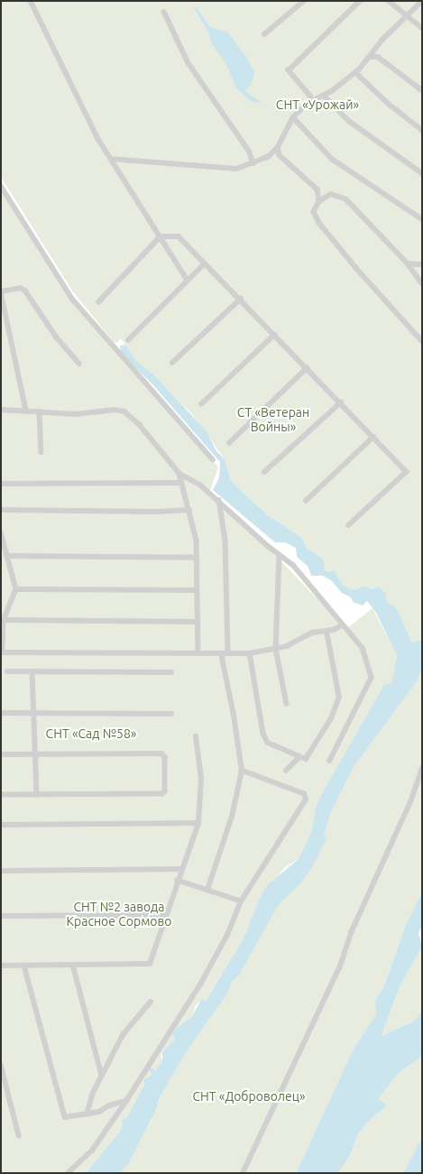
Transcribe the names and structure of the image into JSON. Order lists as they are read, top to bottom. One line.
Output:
{"parks":["СНТ «Урожай»","СТ «Ветеран Войны»","СНТ «Сад №58»","СНТ №2 завода Красное Сормово","СНТ «Доброволец»"]}
